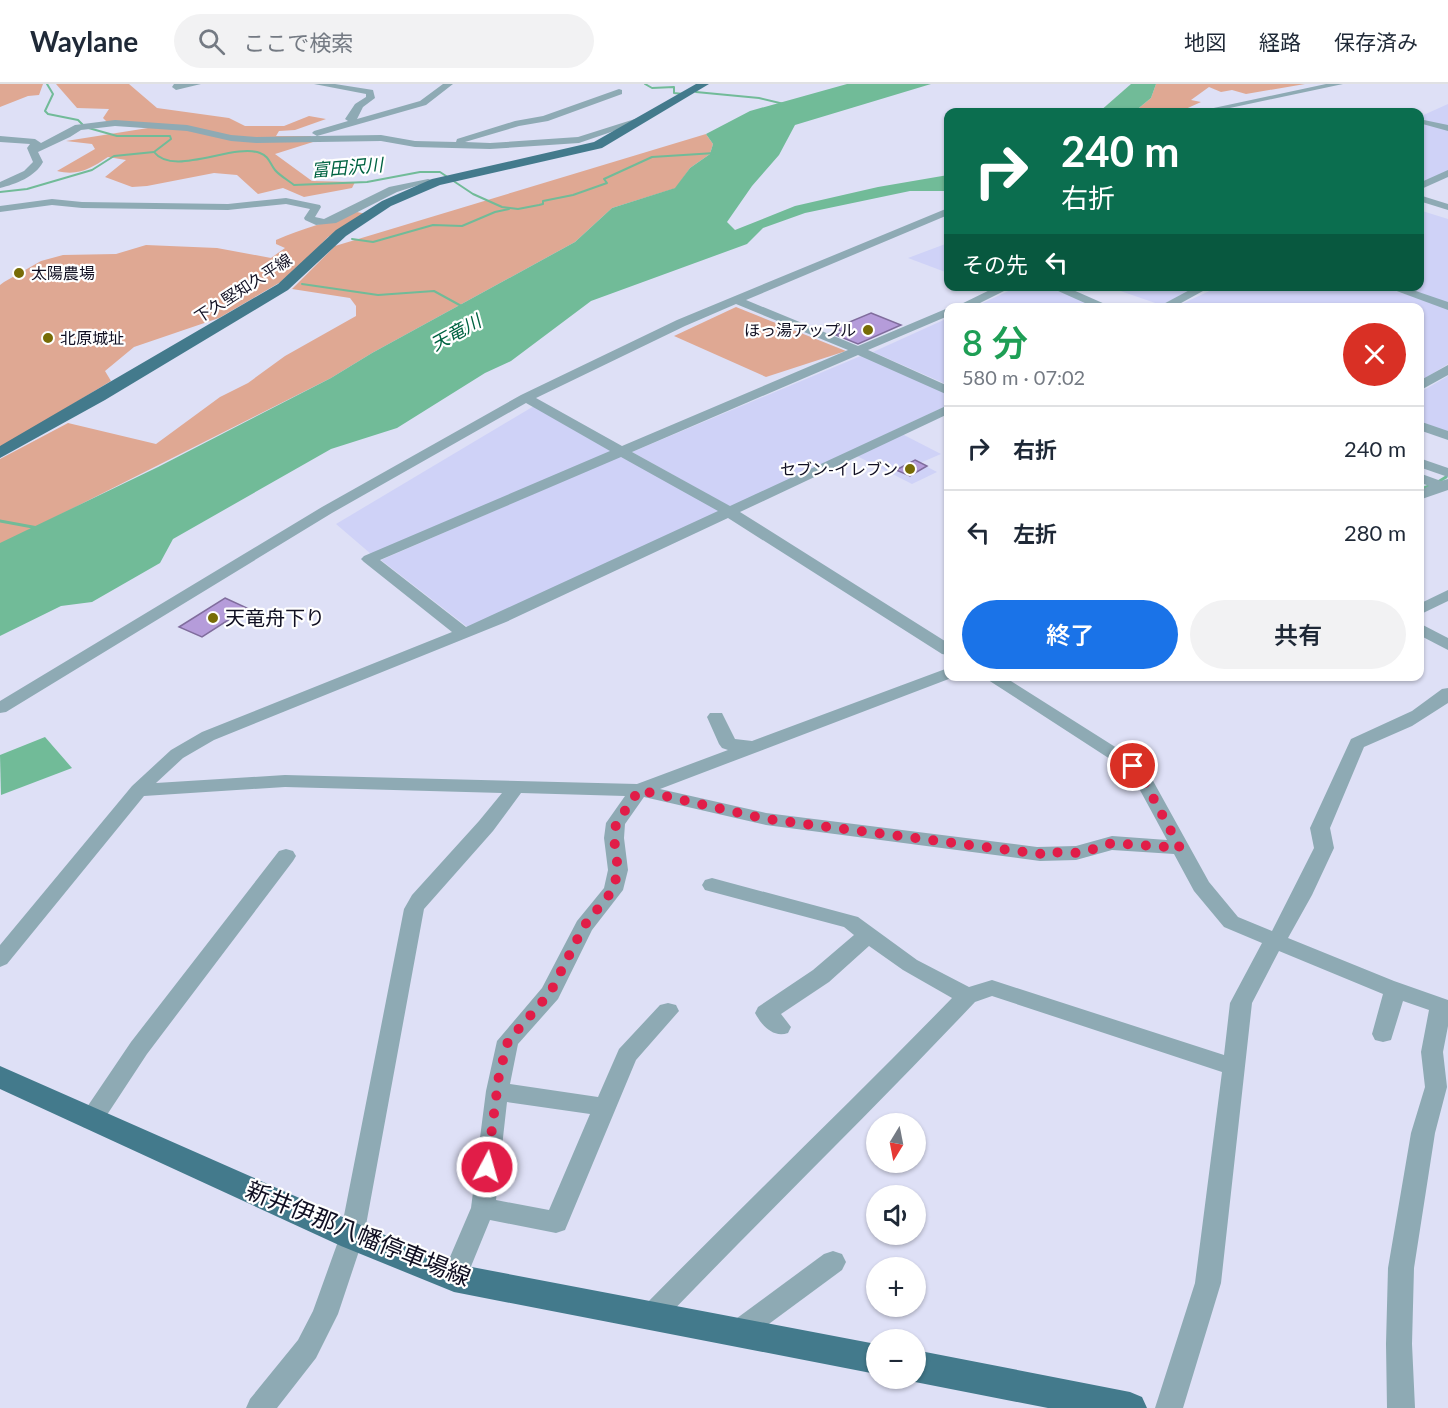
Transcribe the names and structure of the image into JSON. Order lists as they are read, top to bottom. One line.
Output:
{"streets":{"main road":["下久堅知久平線","新井伊那八幡停車場線"]},"water":["富田沢川","天竜川"],"places":["太陽農場","ほっ湯アップル","北原城址","セブン-イレブン","天竜舟下り"],"north":"bottom","page":{"header":"Waylane","search":"ここで検索","nav":["地図","経路","保存済み"],"turn":["240 m","右折"],"then":"その先","heading":["8 分","580 m · 07:02"],"list":[{"name":"右折","value":"240 m"},{"name":"左折","value":"280 m"}],"buttons":["終了","共有"],"map_buttons":["+","−"]}}
